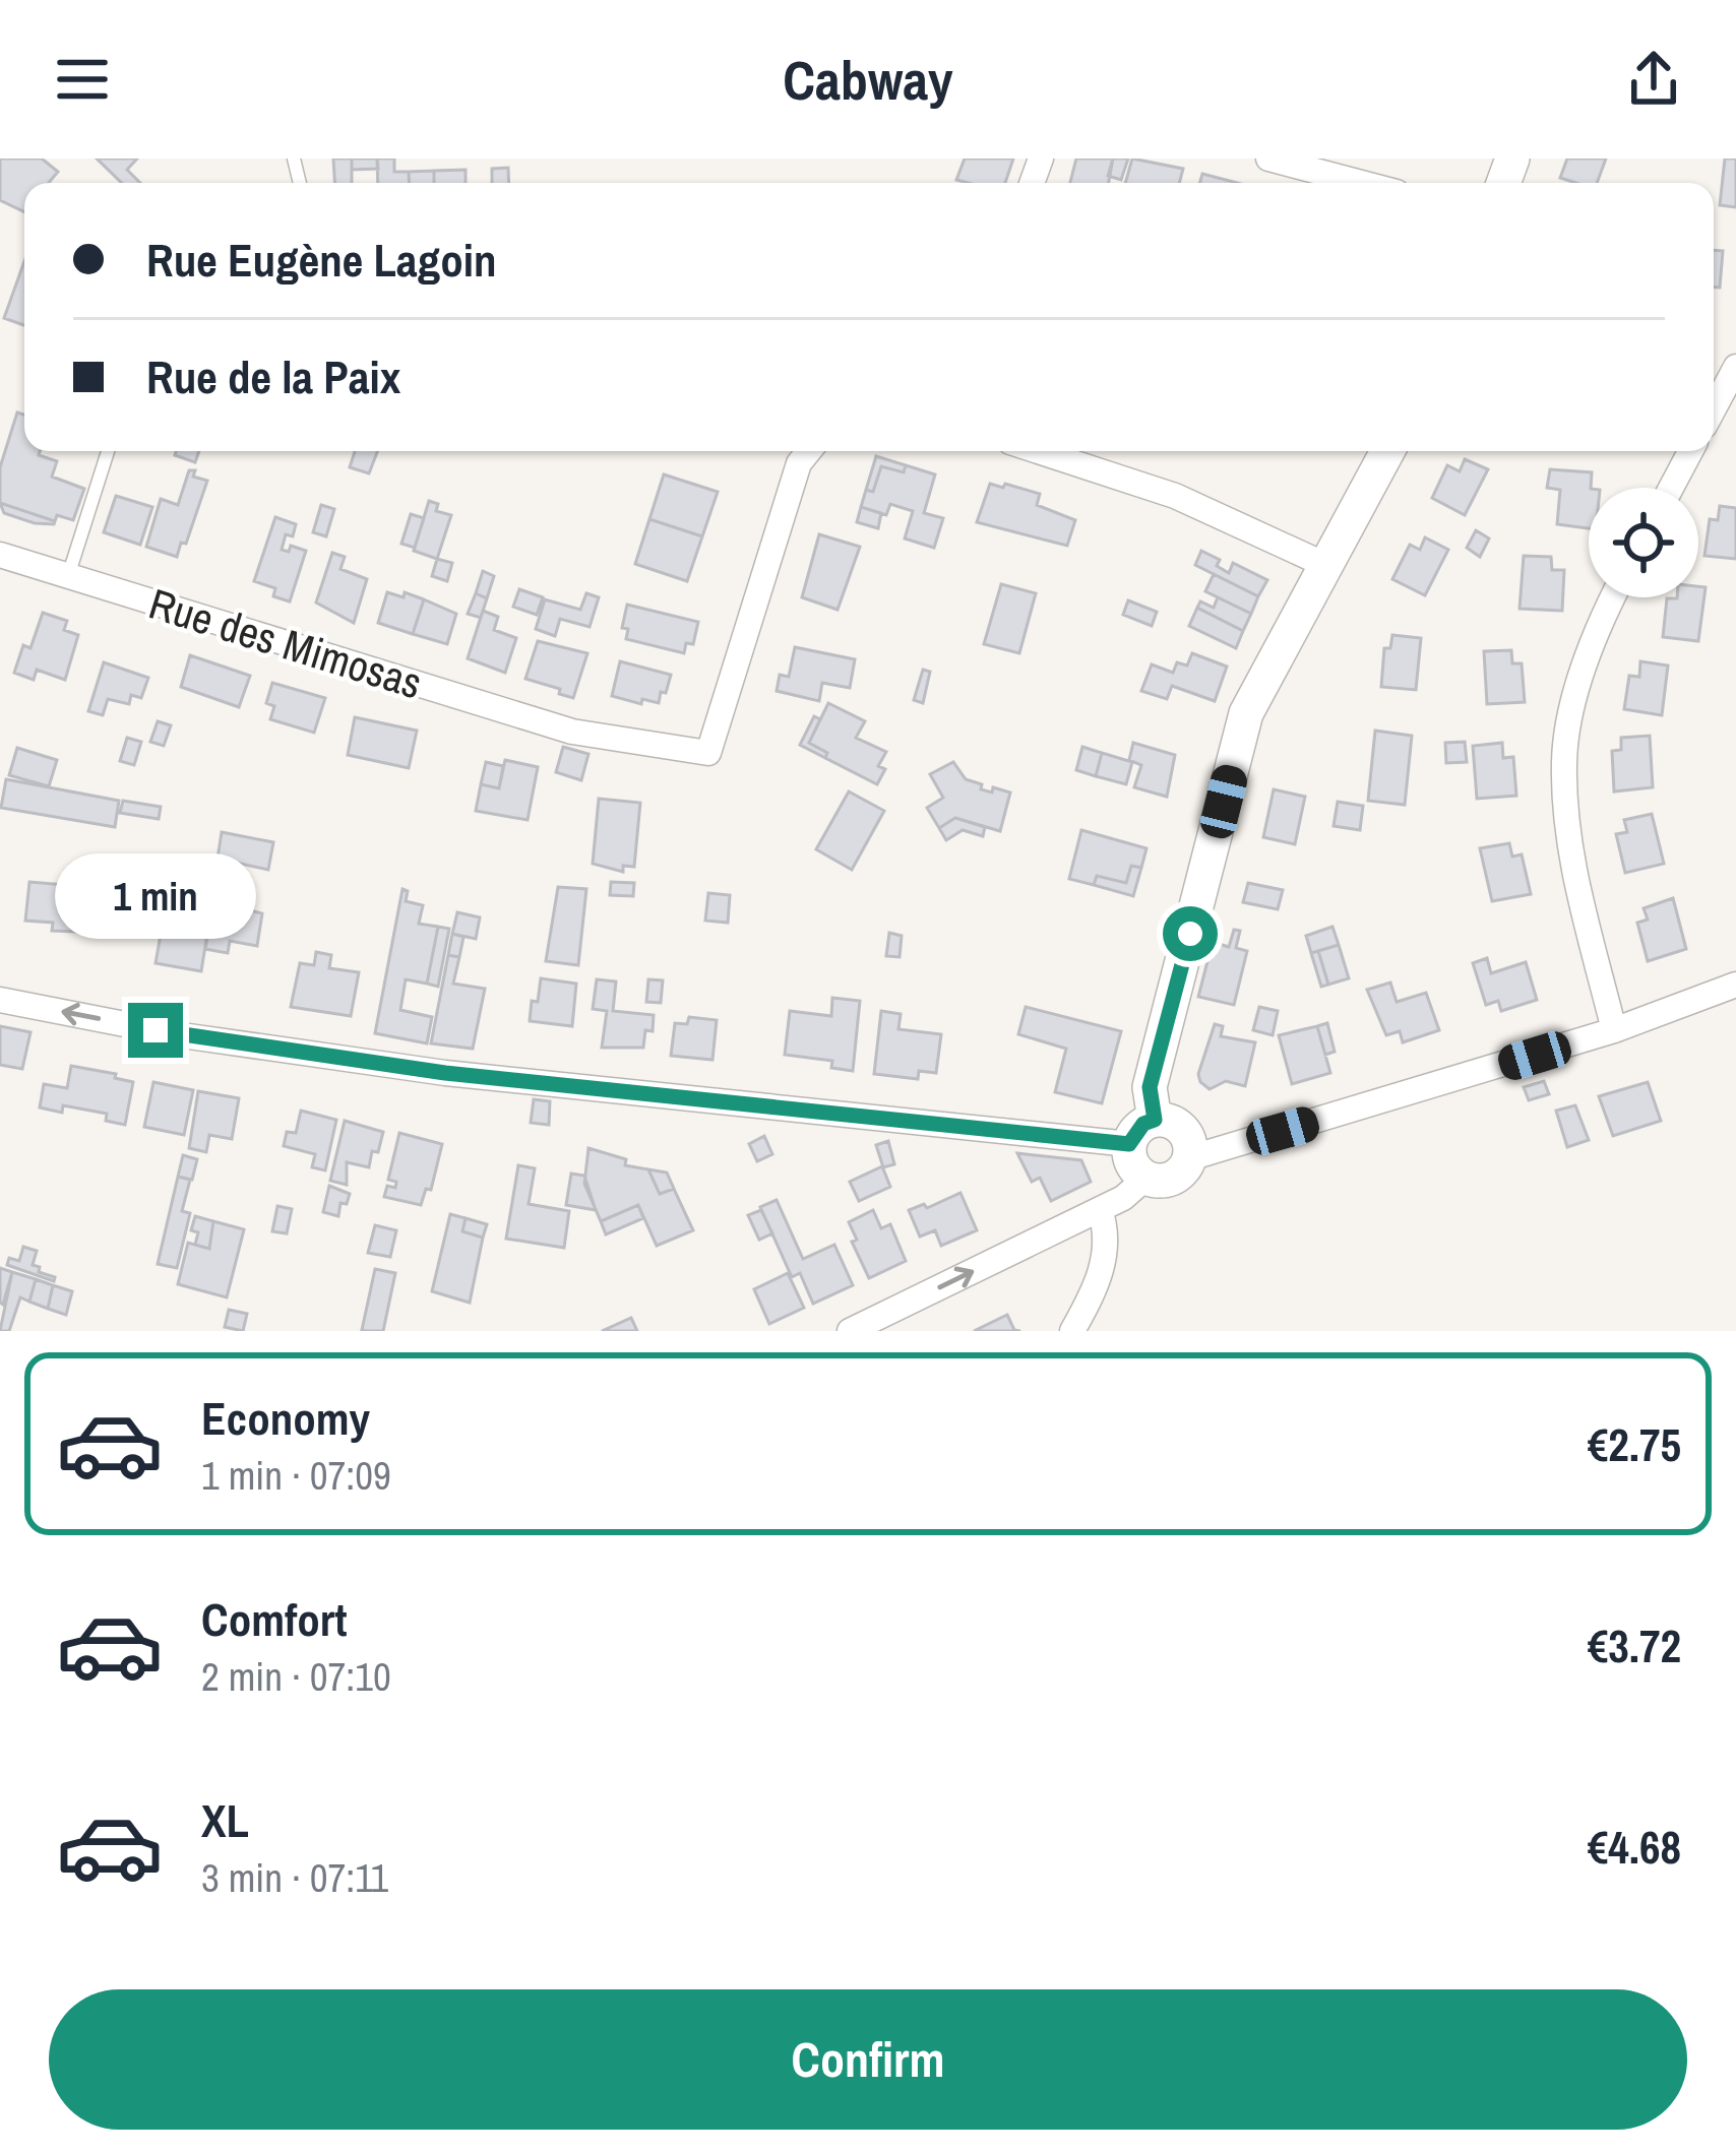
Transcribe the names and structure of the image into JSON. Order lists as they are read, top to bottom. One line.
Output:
{"streets":{"street":["Rue des Mimosas"]},"page":{"header":"Cabway","banner":["Rue Eugène Lagoin","Rue de la Paix"],"bubble":"1 min","list":[{"name":"Economy","note":"1 min · 07:09","value":"€2.75"},{"name":"Comfort","note":"2 min · 07:10","value":"€3.72"},{"name":"XL","note":"3 min · 07:11","value":"€4.68"}],"buttons":"Confirm"}}
